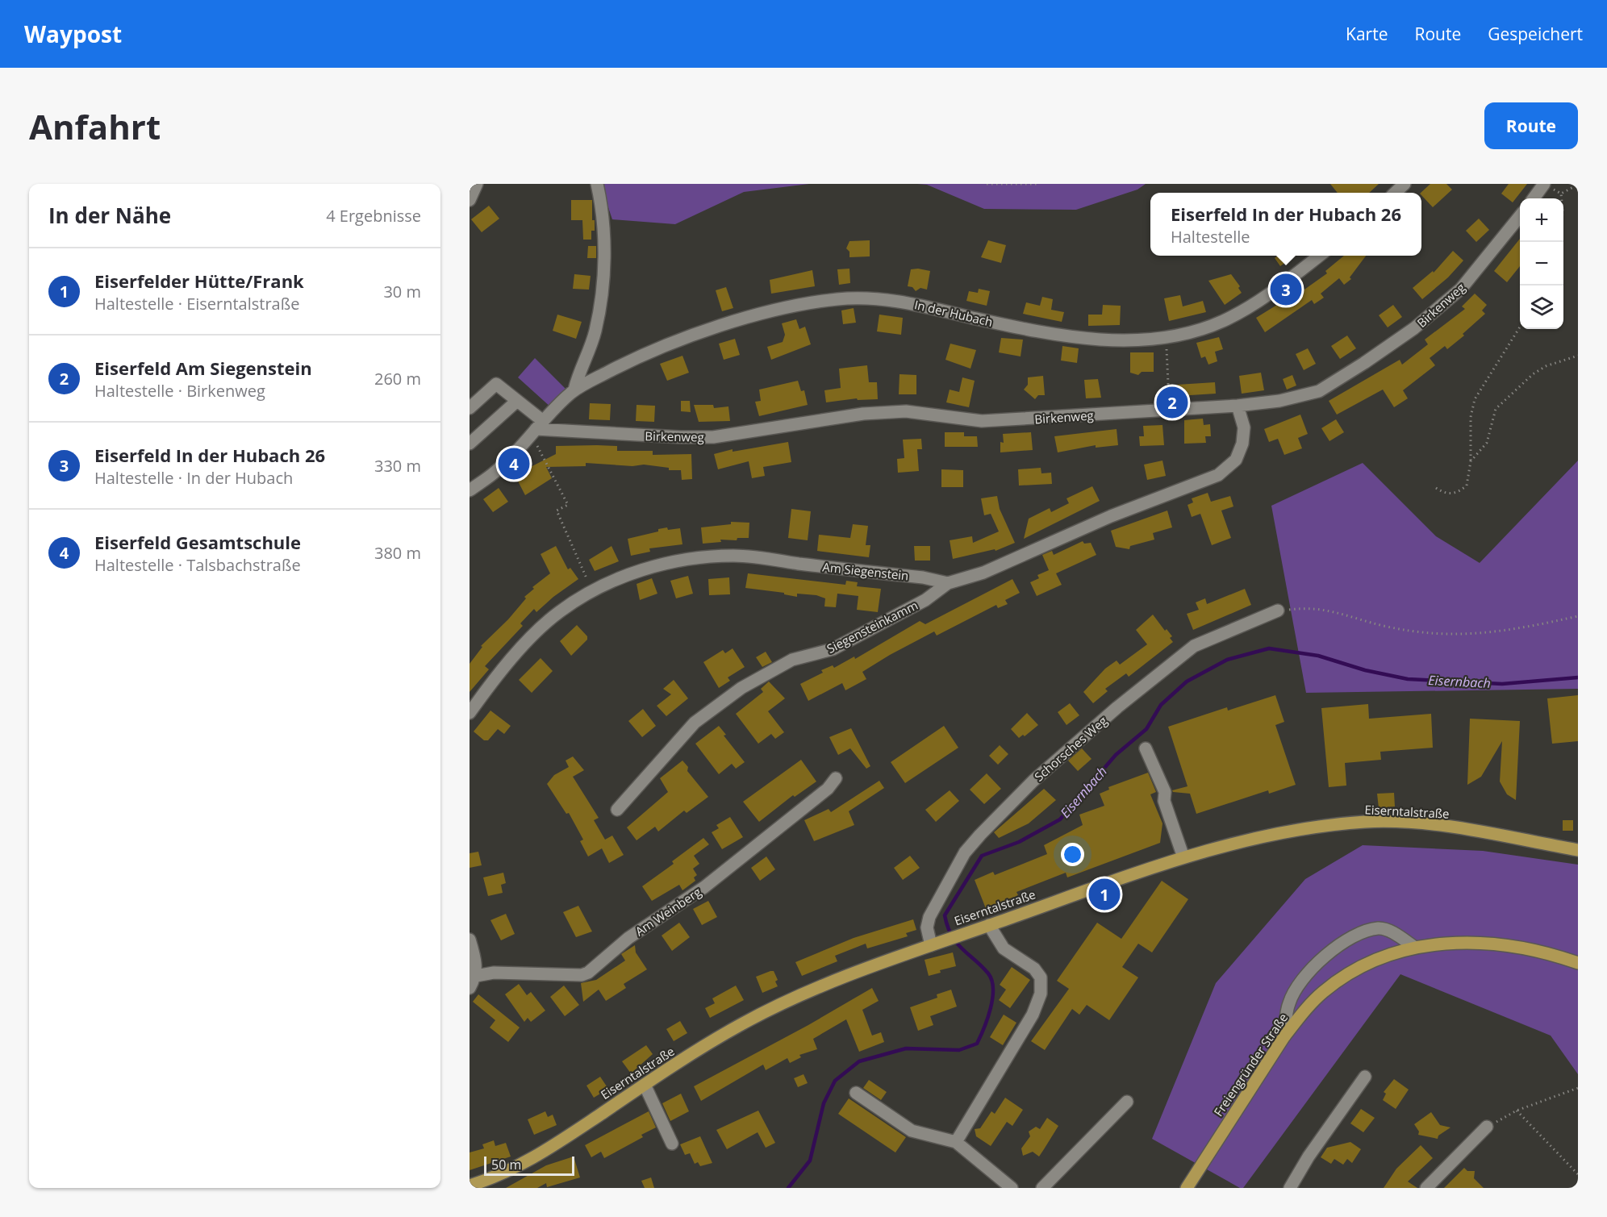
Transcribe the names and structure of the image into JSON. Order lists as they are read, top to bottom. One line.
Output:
{"streets":{"main road":["Eiserntalstraße","Freiengründer Straße"],"street":["Birkenweg","In der Hubach","Am Siegenstein","Siegensteinkamm","Schorsches Weg","Am Weinberg"]},"crossings":[["Birkenweg","Am Siegenstein"],["Am Siegenstein","Siegensteinkamm"],["Schorsches Weg","Eiserntalstraße"]],"water":["Eisernbach"],"scale_bar":"50 m","page":{"header":"Waypost","nav":["Karte","Route","Gespeichert"],"buttons":"Route","title":"Anfahrt","heading":["In der Nähe","4 Ergebnisse"],"popup":["Eiserfeld In der Hubach 26","Haltestelle"],"map_buttons":["+","−"],"list":[{"mark":"1","name":"Eiserfelder Hütte/Frank","note":"Haltestelle · Eiserntalstraße","value":"30 m"},{"mark":"2","name":"Eiserfeld Am Siegenstein","note":"Haltestelle · Birkenweg","value":"260 m"},{"mark":"3","name":"Eiserfeld In der Hubach 26","note":"Haltestelle · In der Hubach","value":"330 m"},{"mark":"4","name":"Eiserfeld Gesamtschule","note":"Haltestelle · Talsbachstraße","value":"380 m"}],"pins":["3","2","4","1"],"scale":"50 m"}}
